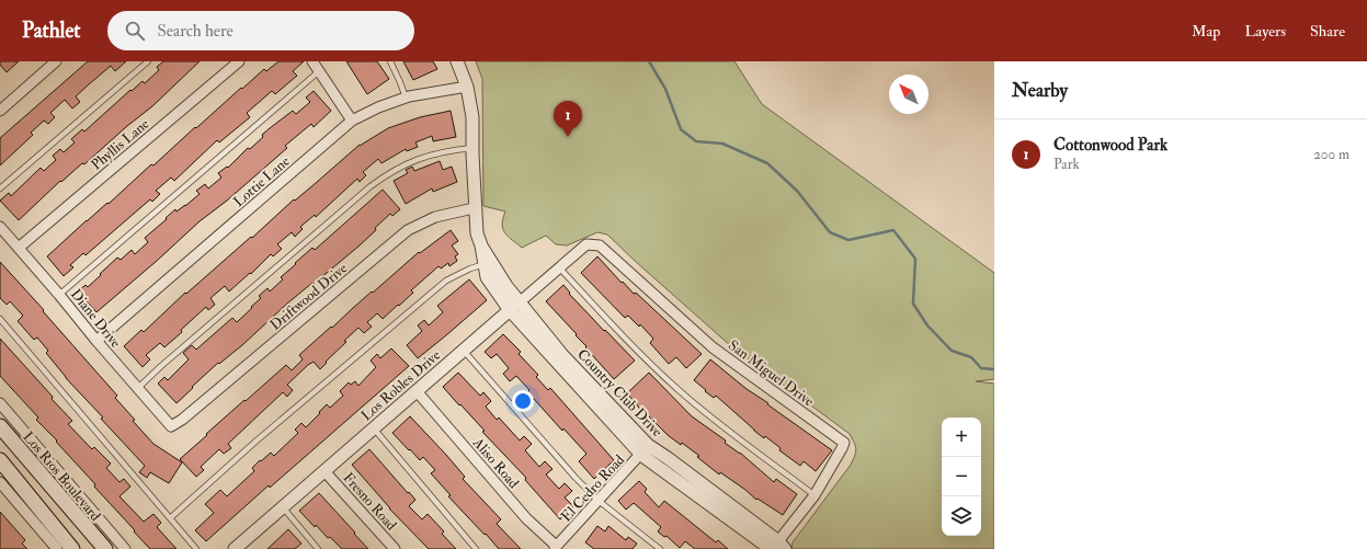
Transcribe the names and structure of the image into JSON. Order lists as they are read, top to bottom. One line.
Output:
{"streets":{"main road":["Los Rios Boulevard"],"street":["Phyllis Lane","Lottie Lane","Driftwood Drive","Diane Drive","San Miguel Drive","Los Robles Drive","Country Club Drive","Aliso Road","El Cedro Road","Fresno Road"]},"crossings":[["Phyllis Lane","Diane Drive"],["Lottie Lane","Diane Drive"],["Lottie Lane","Country Club Drive"],["Driftwood Drive","Diane Drive"],["Driftwood Drive","Country Club Drive"],["San Miguel Drive","Los Robles Drive"],["San Miguel Drive","Country Club Drive"],["Los Robles Drive","Country Club Drive"],["Los Robles Drive","Aliso Road"],["Los Robles Drive","Fresno Road"],["Country Club Drive","El Cedro Road"],["Aliso Road","El Cedro Road"]],"north":"top left","page":{"header":"Pathlet","search":"Search here","nav":["Map","Layers","Share"],"heading":"Nearby","pins":"1","list":[{"mark":"1","name":"Cottonwood Park","note":"Park","value":"200 m"}],"map_buttons":["+","−"]}}
